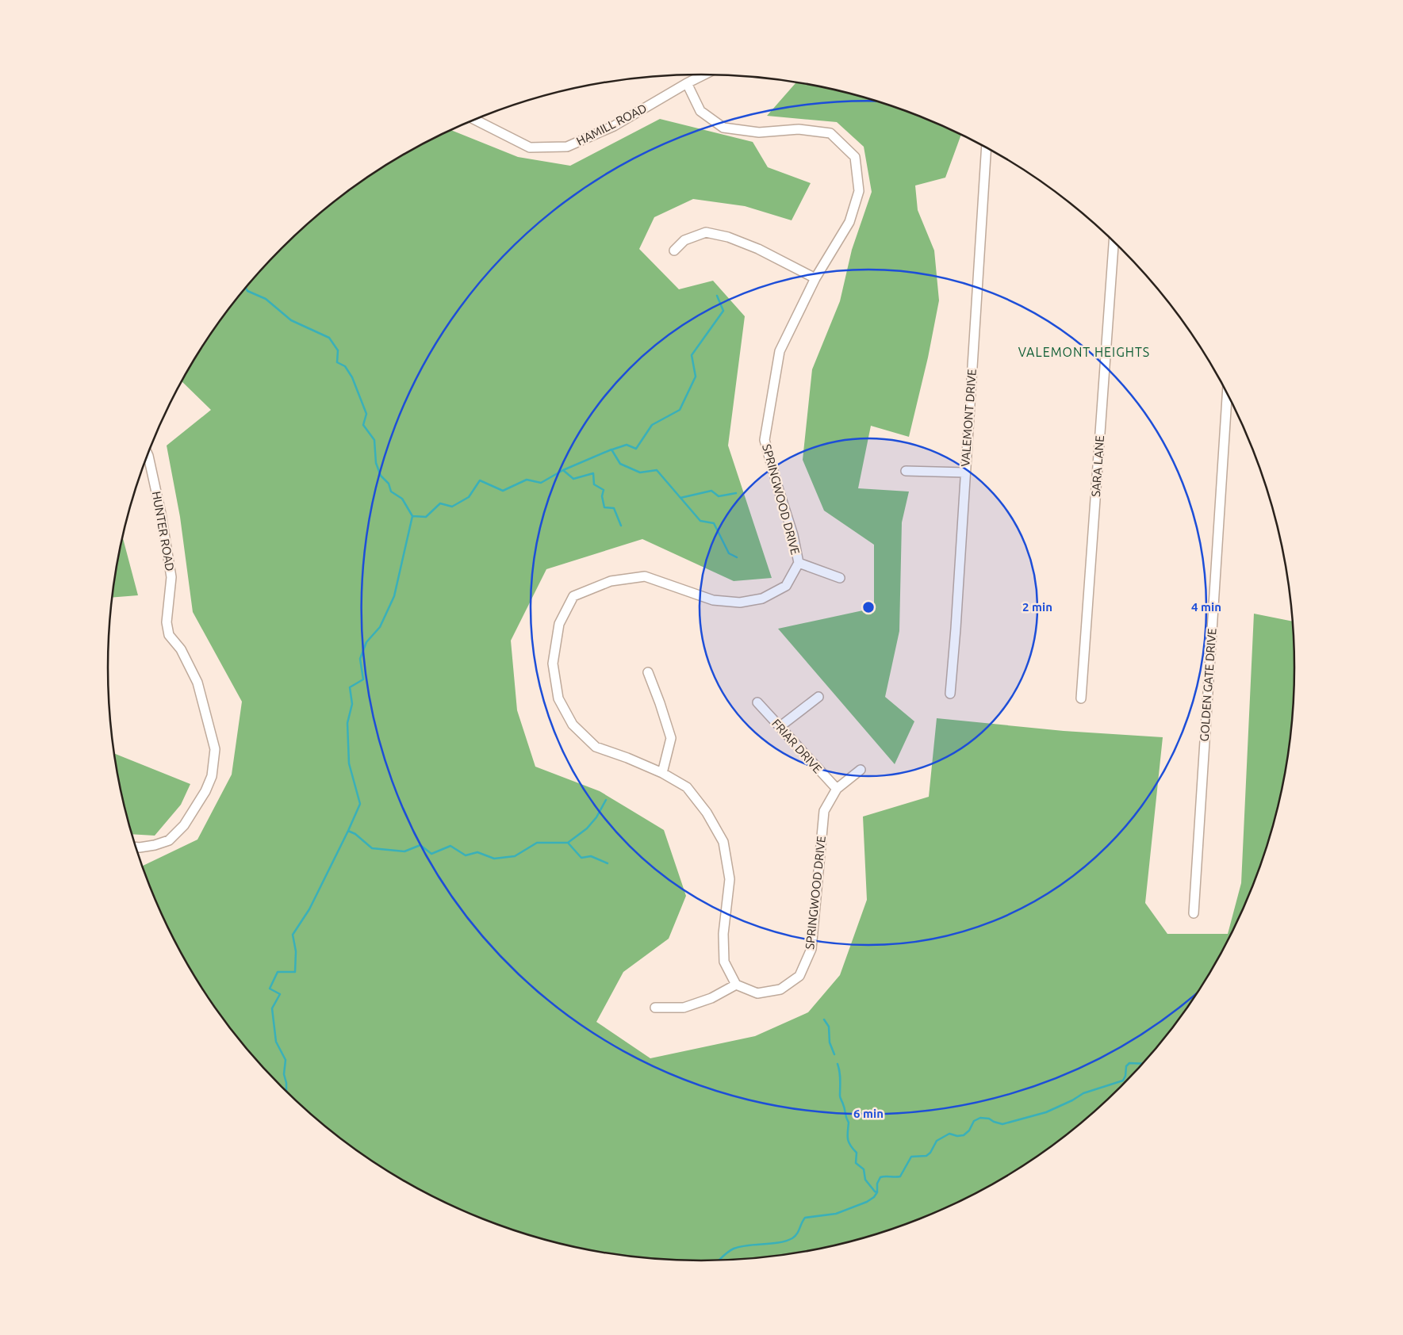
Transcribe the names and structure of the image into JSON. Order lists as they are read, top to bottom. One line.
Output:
{"streets":{"street":["HAMILL ROAD","VALEMONT DRIVE","SARA LANE","SPRINGWOOD DRIVE","HUNTER ROAD","GOLDEN GATE DRIVE","FRIAR DRIVE"]},"crossings":[["HAMILL ROAD","SPRINGWOOD DRIVE"],["SPRINGWOOD DRIVE","FRIAR DRIVE"]],"districts":["VALEMONT HEIGHTS"],"rings":["2 min","4 min","6 min"]}
